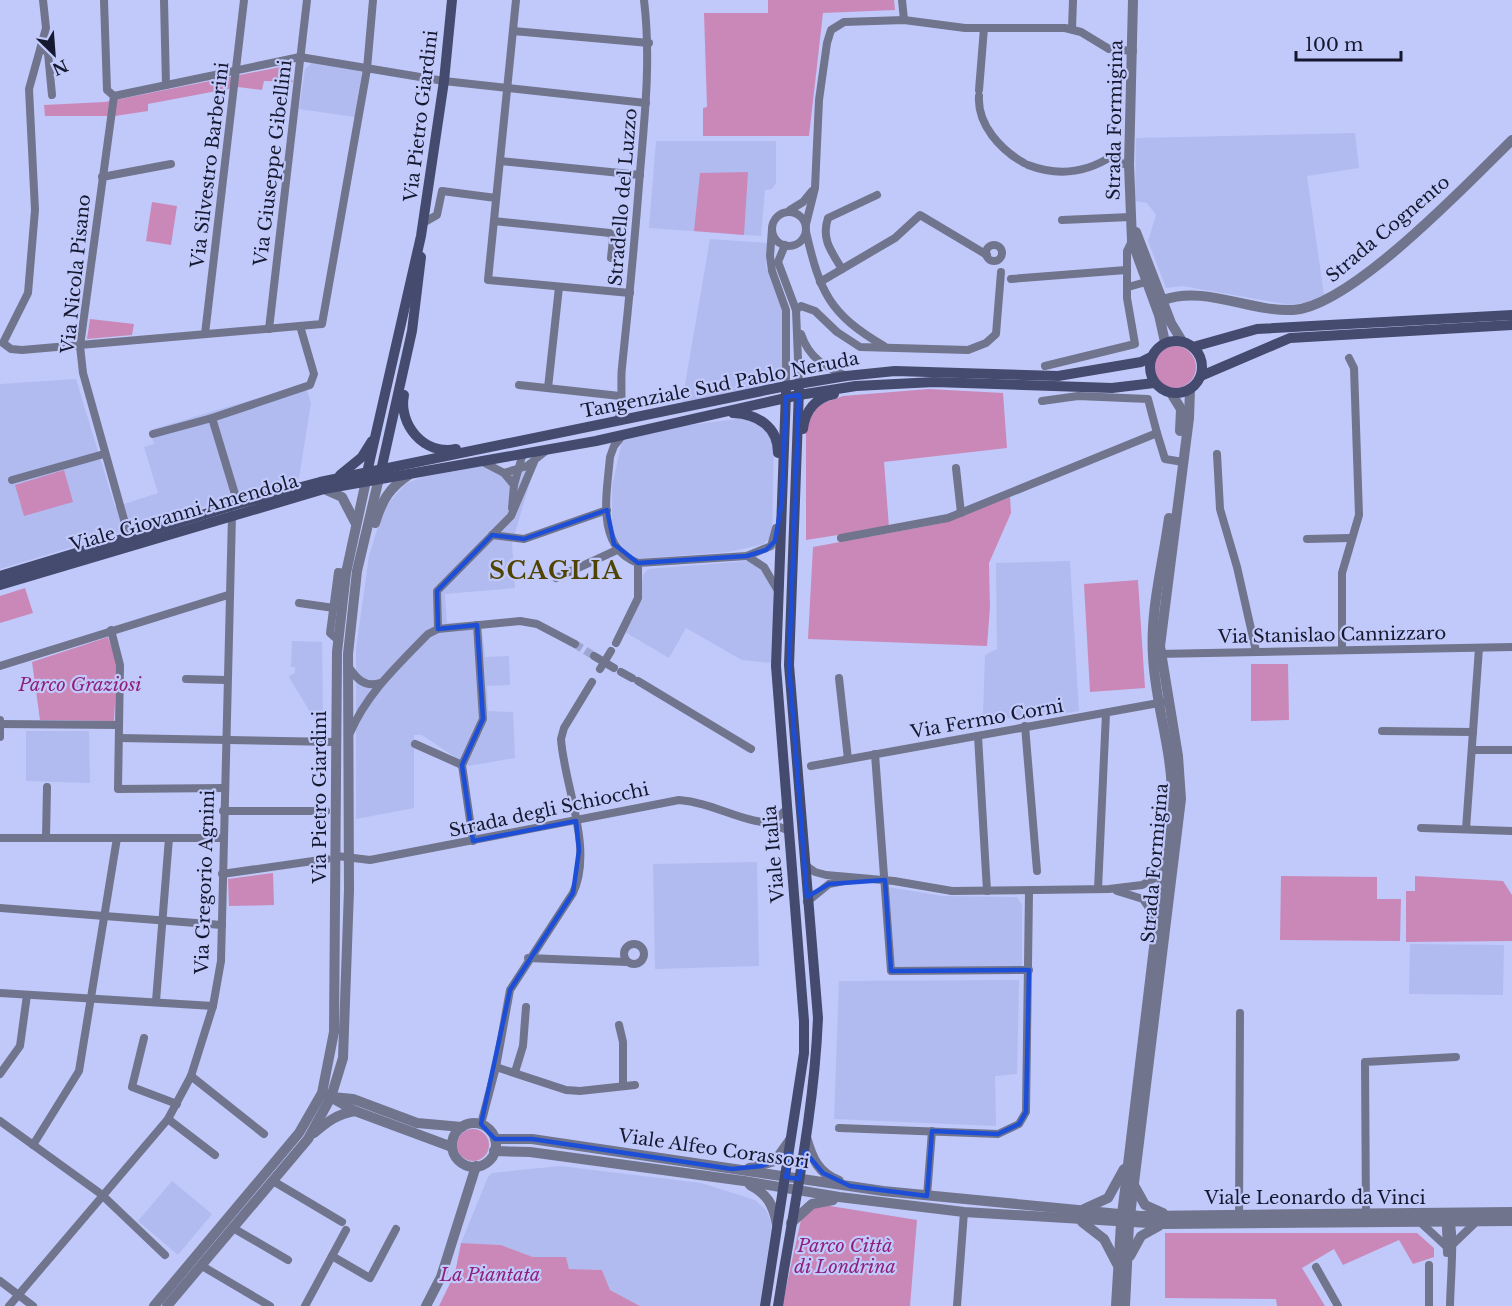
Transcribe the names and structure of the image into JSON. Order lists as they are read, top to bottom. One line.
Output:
{"streets":{"main road":["Via Pietro Giardini","Tangenziale Sud Pablo Neruda","Viale Giovanni Amendola","Viale Italia"],"street":["Strada Formigina","Via Giuseppe Gibellini","Via Silvestro Barberini","Stradello del Luzzo","Strada Cognento","Via Nicola Pisano","Via Stanislao Cannizzaro","Via Fermo Corni","Strada degli Schiocchi","Via Gregorio Agnini","Viale Alfeo Corassori","Viale Leonardo da Vinci"]},"crossings":[["Via Pietro Giardini","Tangenziale Sud Pablo Neruda"],["Via Pietro Giardini","Viale Giovanni Amendola"],["Via Pietro Giardini","Strada degli Schiocchi"],["Strada Formigina","Strada Cognento"],["Strada Formigina","Tangenziale Sud Pablo Neruda"],["Strada Formigina","Via Stanislao Cannizzaro"],["Strada Formigina","Via Fermo Corni"],["Strada Formigina","Viale Alfeo Corassori"],["Stradello del Luzzo","Tangenziale Sud Pablo Neruda"],["Via Nicola Pisano","Viale Giovanni Amendola"],["Tangenziale Sud Pablo Neruda","Viale Giovanni Amendola"],["Tangenziale Sud Pablo Neruda","Viale Italia"],["Viale Giovanni Amendola","Via Gregorio Agnini"],["Strada degli Schiocchi","Viale Italia"],["Strada degli Schiocchi","Via Gregorio Agnini"],["Viale Italia","Viale Alfeo Corassori"],["Viale Alfeo Corassori","Viale Leonardo da Vinci"]],"districts":["SCAGLIA"],"parks":["Parco Graziosi","Parco Città di Londrina","La Piantata"],"scale_bar":"100 m","north":"bottom right"}
